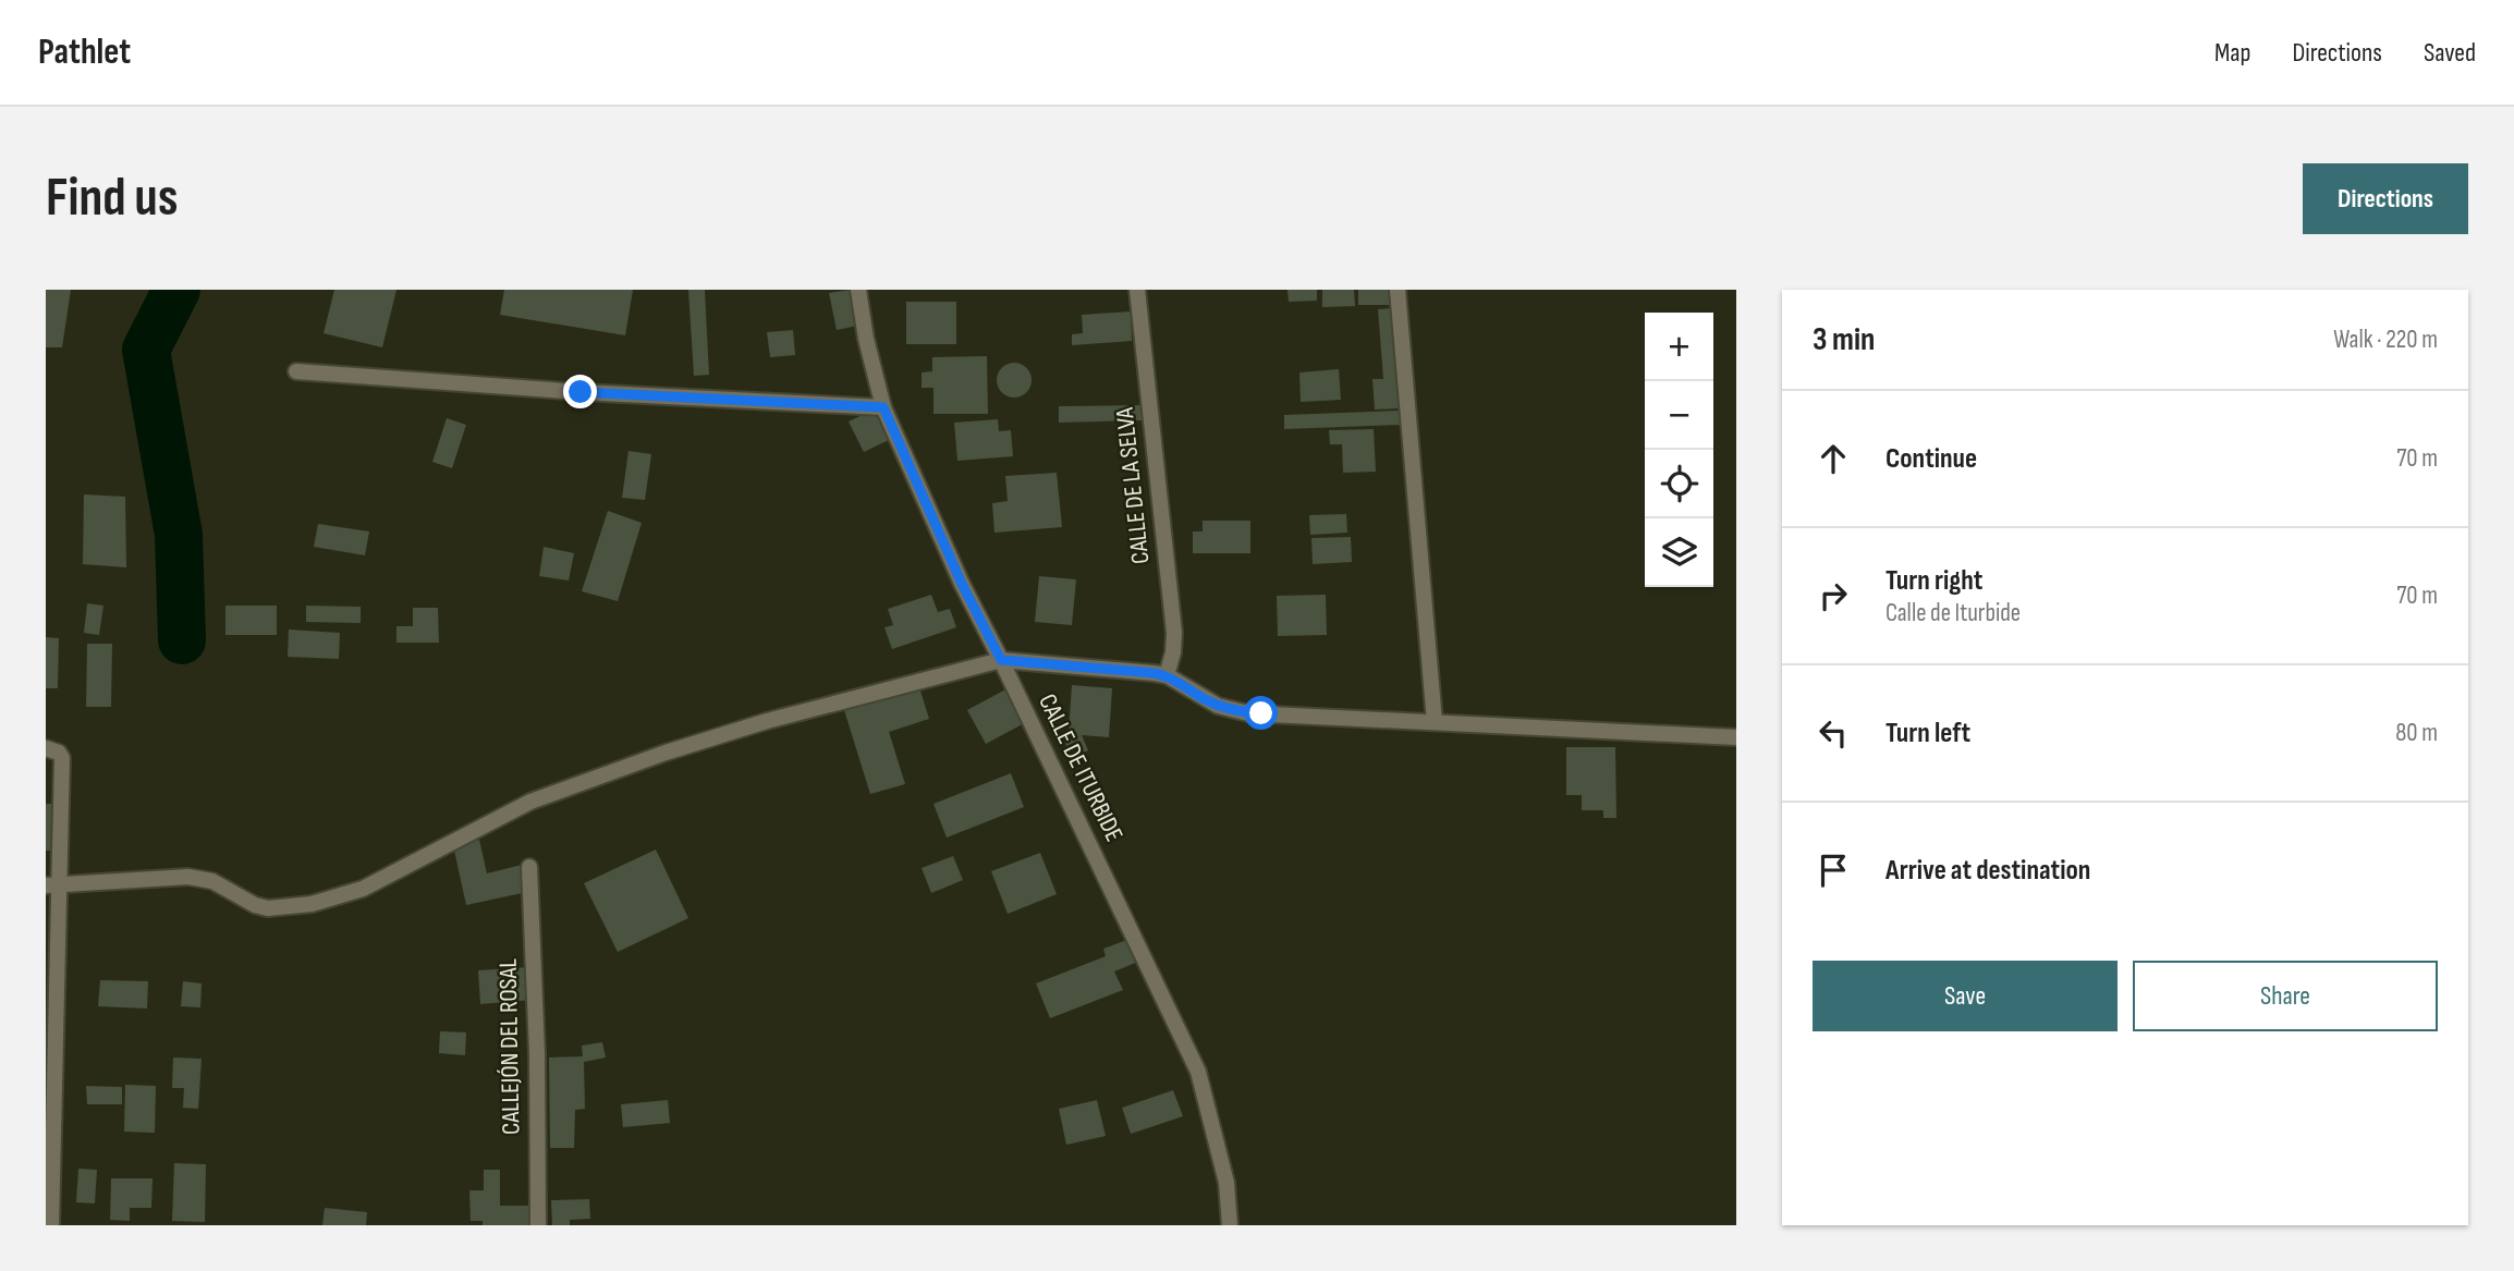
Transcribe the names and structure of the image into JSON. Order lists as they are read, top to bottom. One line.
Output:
{"streets":{"street":["CALLE DE LA SELVA","CALLE DE ITURBIDE","CALLEJÓN DEL ROSAL"]},"page":{"header":"Pathlet","nav":["Map","Directions","Saved"],"buttons":["Directions",["Save","Share"]],"title":"Find us","heading":["3 min","Walk · 220 m"],"map_buttons":["+","−"],"list":[["Continue","70 m"],["Turn right","Calle de Iturbide","70 m"],["Turn left","80 m"],"Arrive at destination"]}}
